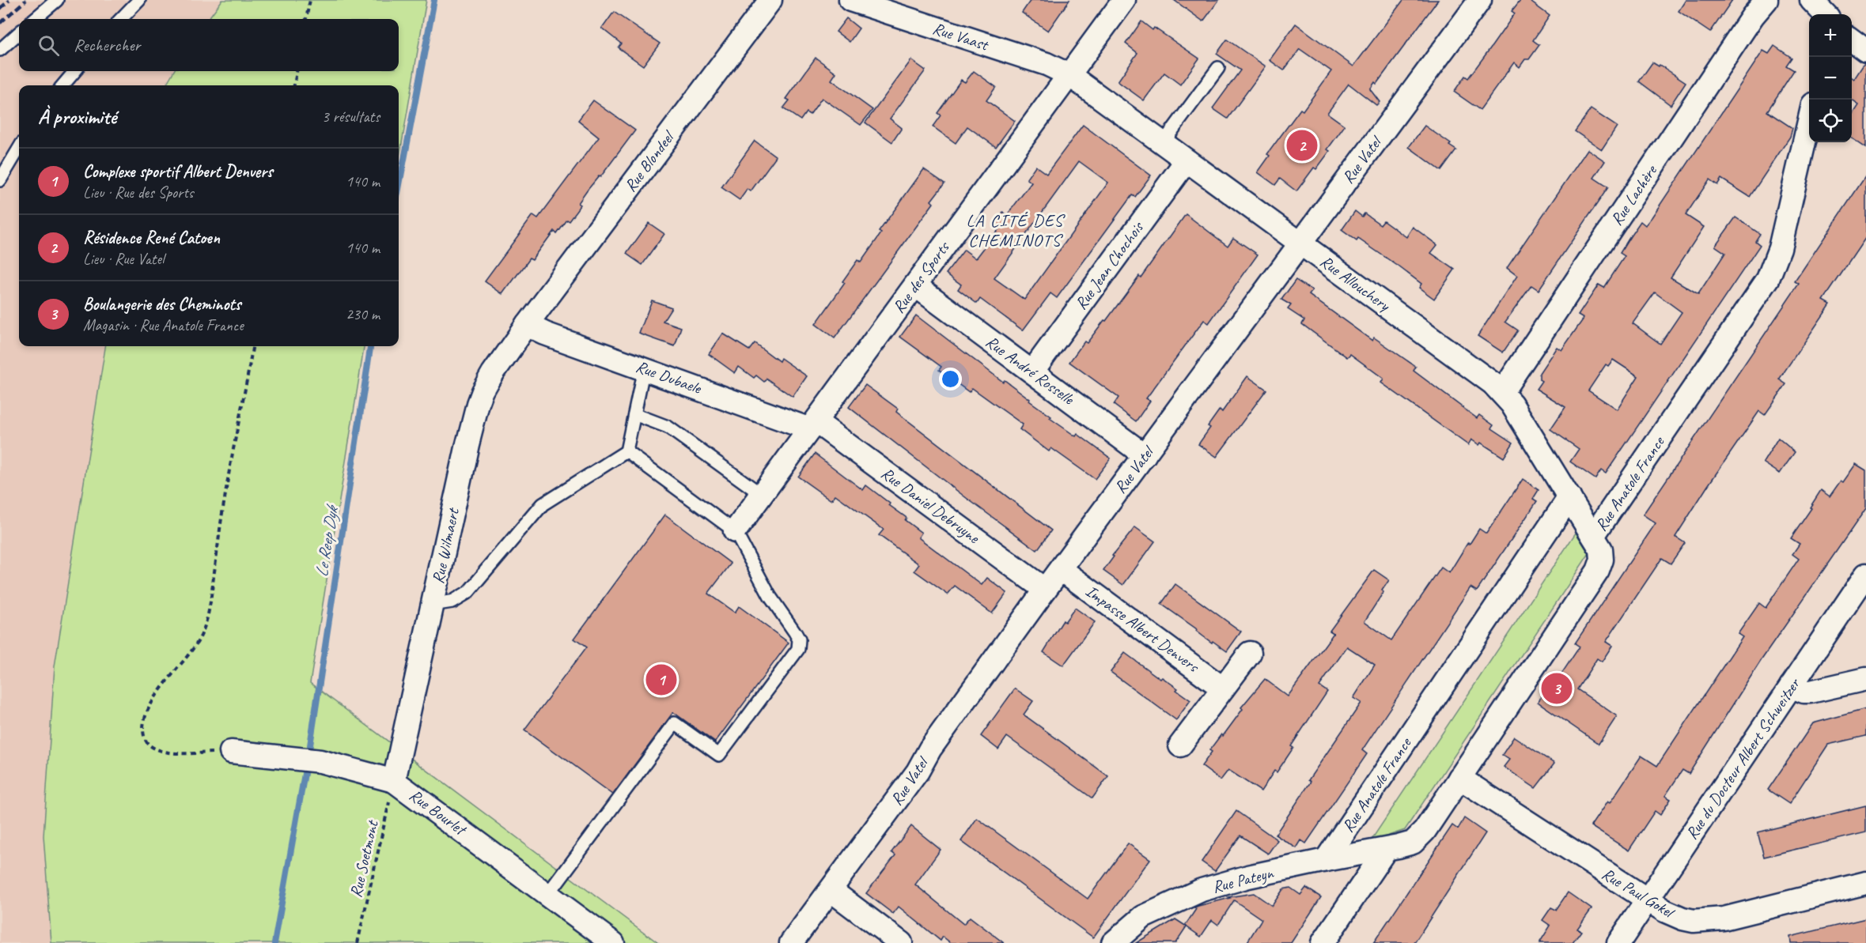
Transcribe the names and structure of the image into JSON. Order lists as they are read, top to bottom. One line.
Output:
{"streets":{"street":["Rue Vaast","Rue Vatel","Rue Blondeel","Rue Lachère","Rue Jean Chochois","Rue des Sports","Rue Allouchery","Rue André Rosselle","Rue Dubaele","Rue Anatole France","Rue Daniel Debruyne","Rue Wilmaert","Impasse Albert Denvers","Rue du Docteur Albert Schweitzer","Rue Bourlet","Rue Pateyn","Rue Paul Gokel"],"path":["Rue Soetmont"]},"crossings":[["Rue Vaast","Rue des Sports"],["Rue Vaast","Rue Allouchery"],["Rue Vatel","Rue Allouchery"],["Rue Vatel","Rue André Rosselle"],["Rue Vatel","Rue Daniel Debruyne"],["Rue Vatel","Impasse Albert Denvers"],["Rue Blondeel","Rue Dubaele"],["Rue Blondeel","Rue Wilmaert"],["Rue Lachère","Rue Allouchery"],["Rue Jean Chochois","Rue Allouchery"],["Rue Jean Chochois","Rue André Rosselle"],["Rue des Sports","Rue Allouchery"],["Rue des Sports","Rue André Rosselle"],["Rue des Sports","Rue Dubaele"],["Rue des Sports","Rue Daniel Debruyne"],["Rue Allouchery","Rue Anatole France"],["Rue Dubaele","Rue Daniel Debruyne"],["Rue Dubaele","Rue Wilmaert"],["Rue Anatole France","Rue Pateyn"],["Rue Anatole France","Rue Paul Gokel"],["Rue Wilmaert","Rue Bourlet"],["Rue Wilmaert","Rue Soetmont"],["Rue du Docteur Albert Schweitzer","Rue Paul Gokel"],["Rue Bourlet","Rue Soetmont"]],"districts":["LA CITÉ DES CHEMINOTS"],"water":["Le Reep Dyk"],"page":{"map_buttons":["+","−"],"search":"Rechercher","heading":["À proximité","3 résultats"],"pins":["2","1","3"],"list":[{"mark":"1","name":"Complexe sportif Albert Denvers","note":"Lieu · Rue des Sports","value":"140 m"},{"mark":"2","name":"Résidence René Catoen","note":"Lieu · Rue Vatel","value":"140 m"},{"mark":"3","name":"Boulangerie des Cheminots","note":"Magasin · Rue Anatole France","value":"230 m"}]}}
